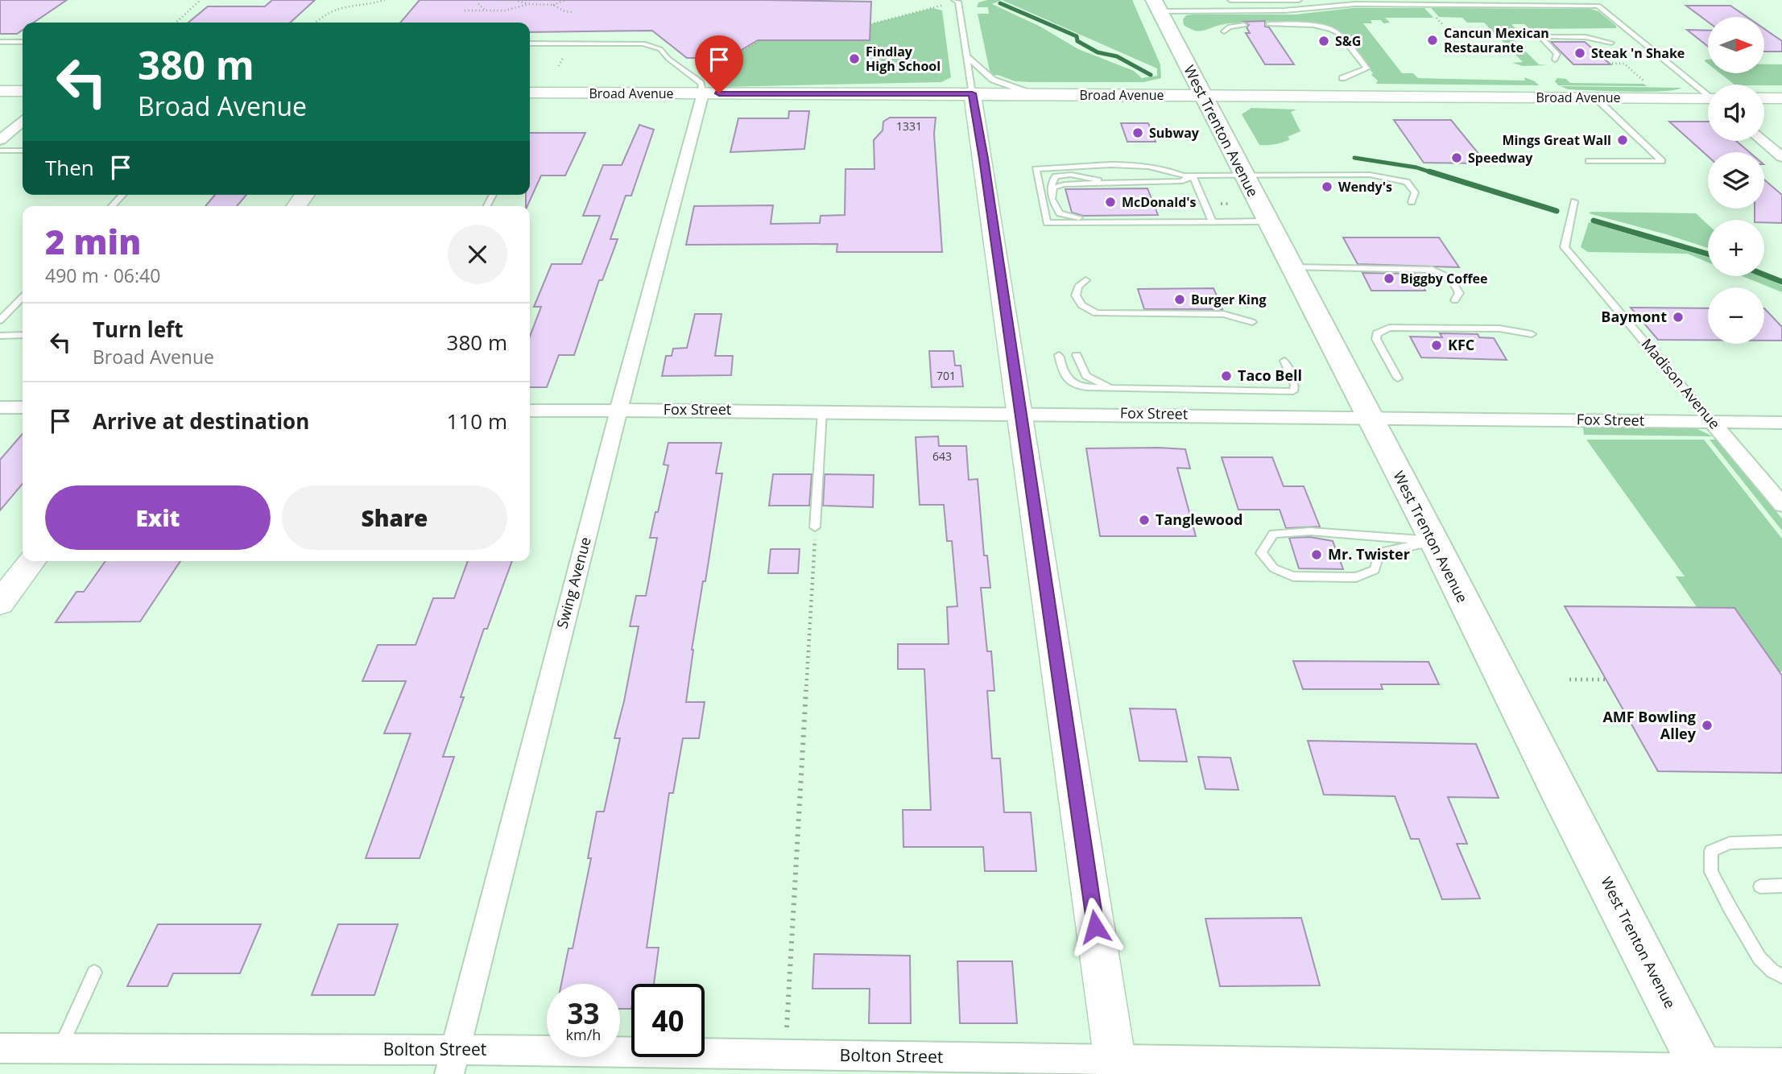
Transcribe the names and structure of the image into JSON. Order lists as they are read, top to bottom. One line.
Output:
{"streets":{"main road":["Broad Avenue","West Trenton Avenue","Bolton Street"],"street":["Madison Avenue","Fox Street","Swing Avenue"]},"crossings":[["Broad Avenue","West Trenton Avenue"],["Broad Avenue","Swing Avenue"],["West Trenton Avenue","Fox Street"],["West Trenton Avenue","Bolton Street"],["Madison Avenue","Fox Street"],["Fox Street","Swing Avenue"],["Swing Avenue","Bolton Street"]],"places":["Cancun Mexican Restaurante","S&G","Steak 'n Shake","Findlay High School","Subway","Mings Great Wall","Speedway","Wendy's","McDonald's","Biggby Coffee","Burger King","Baymont","KFC","Taco Bell","Tanglewood","Mr. Twister","AMF Bowling Alley"],"house_numbers":["1331","701","643"],"north":"right","page":{"map_buttons":["+","−"],"turn":["380 m","Broad Avenue"],"then":"Then","heading":["2 min","490 m · 06:40"],"list":[{"name":"Turn left","note":"Broad Avenue","value":"380 m"},{"name":"Arrive at destination","value":"110 m"}],"buttons":["Exit","Share"],"speed":"33 km/h","limit":"40"}}
